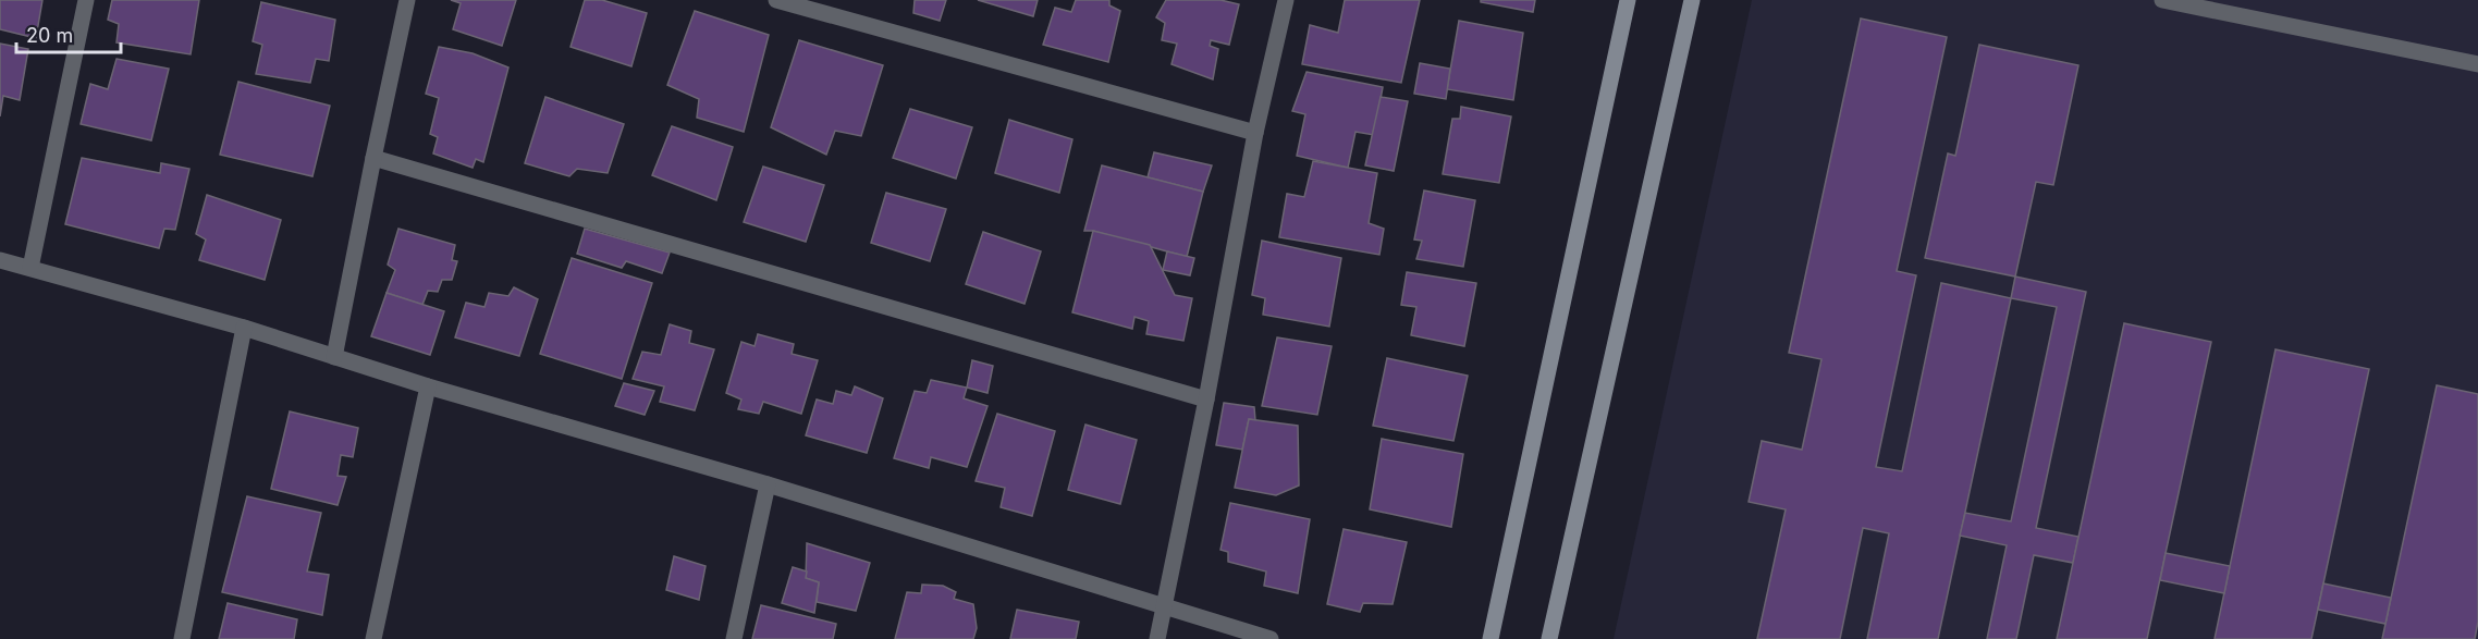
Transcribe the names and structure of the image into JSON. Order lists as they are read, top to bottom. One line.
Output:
{"scale_bar":"20 m"}
